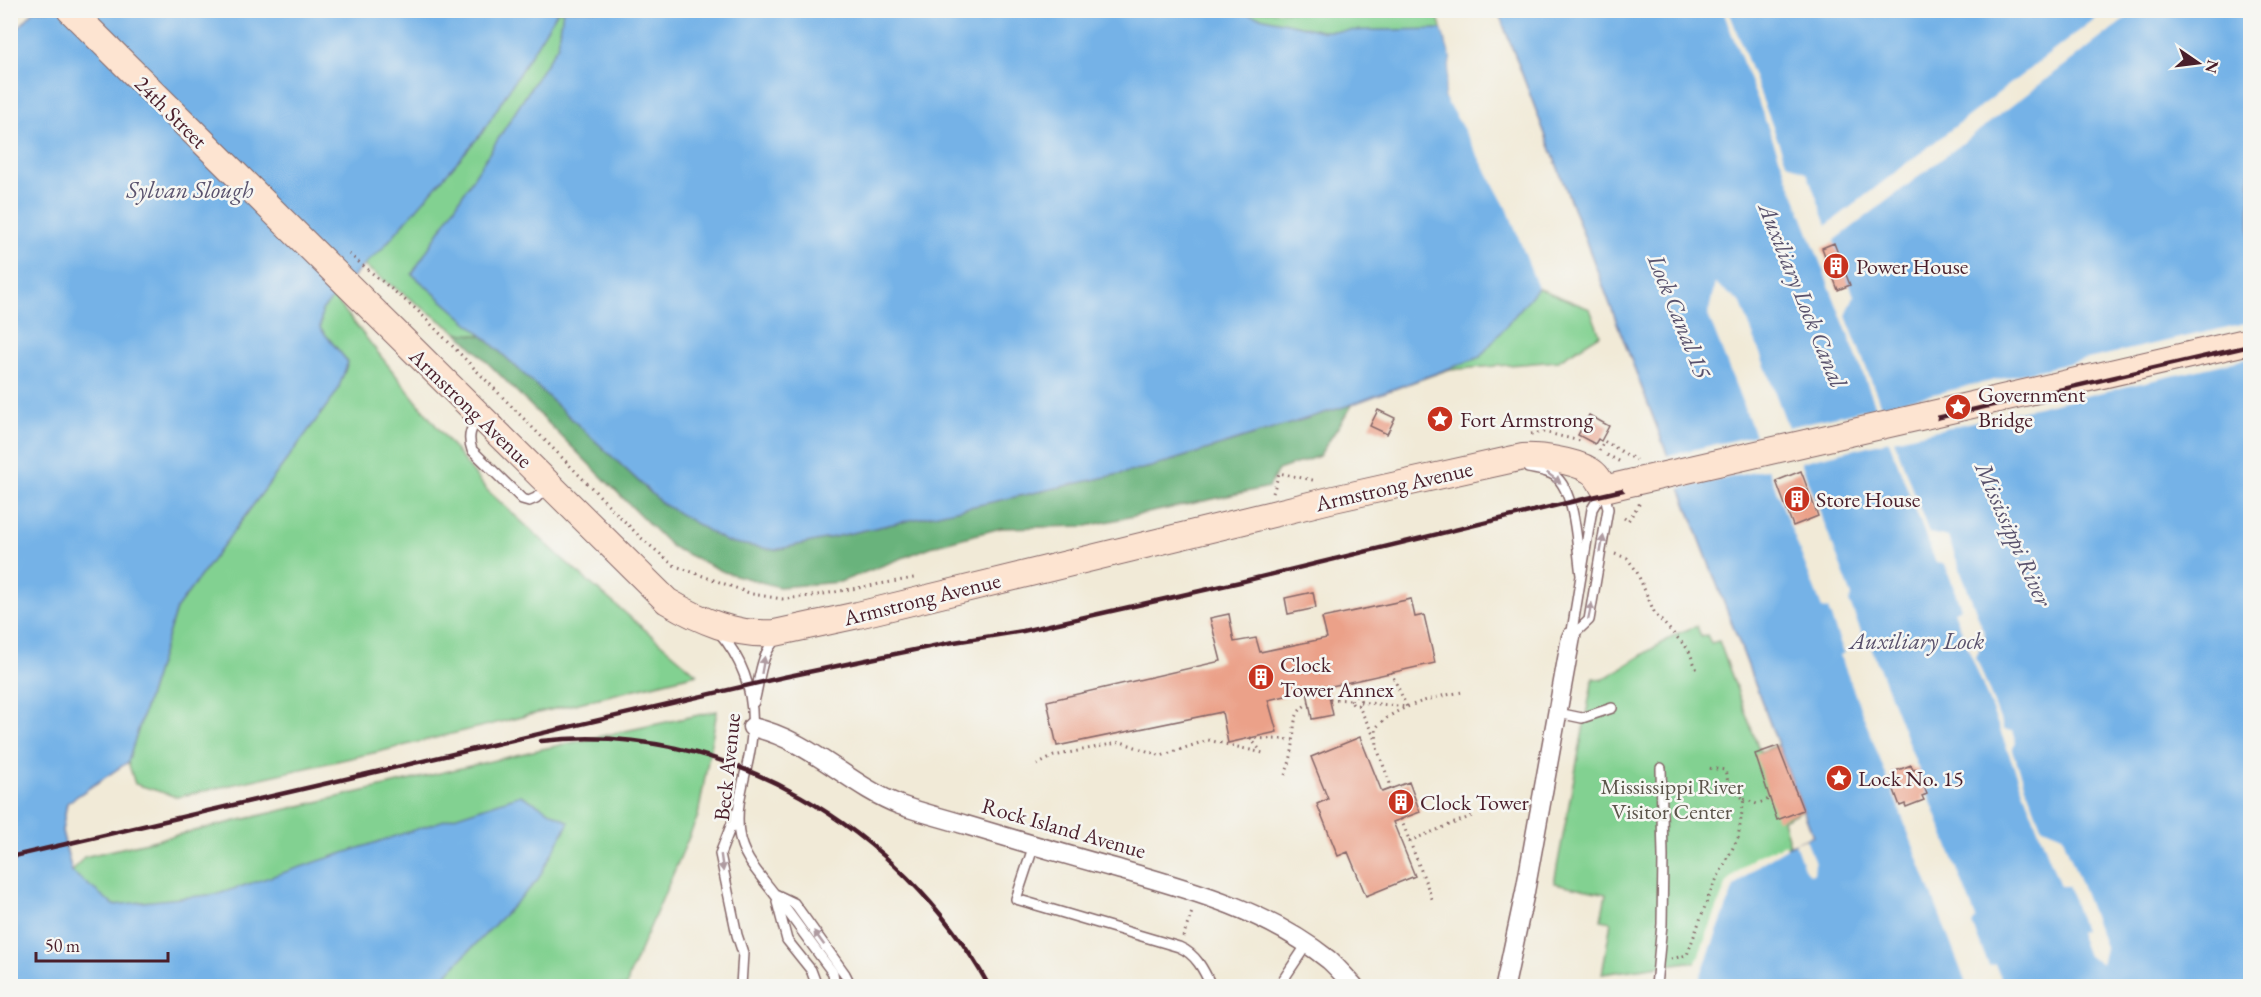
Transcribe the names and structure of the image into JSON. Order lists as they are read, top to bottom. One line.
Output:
{"streets":{"street":["24th Street","Armstrong Avenue","Rock Island Avenue"],"lane":["Beck Avenue"]},"crossings":[["24th Street","Armstrong Avenue"],["Armstrong Avenue","Beck Avenue"],["Beck Avenue","Rock Island Avenue"]],"water":["Sylvan Slough","Auxiliary Lock Canal","Lock Canal 15","Mississippi River","Auxiliary Lock"],"parks":["Mississippi River Visitor Center"],"places":{"building":["Power House","Store House","Clock Tower Annex","Clock Tower"],"place":["Government Bridge","Fort Armstrong","Lock No. 15"]},"scale_bar":"50 m","north":"right"}
